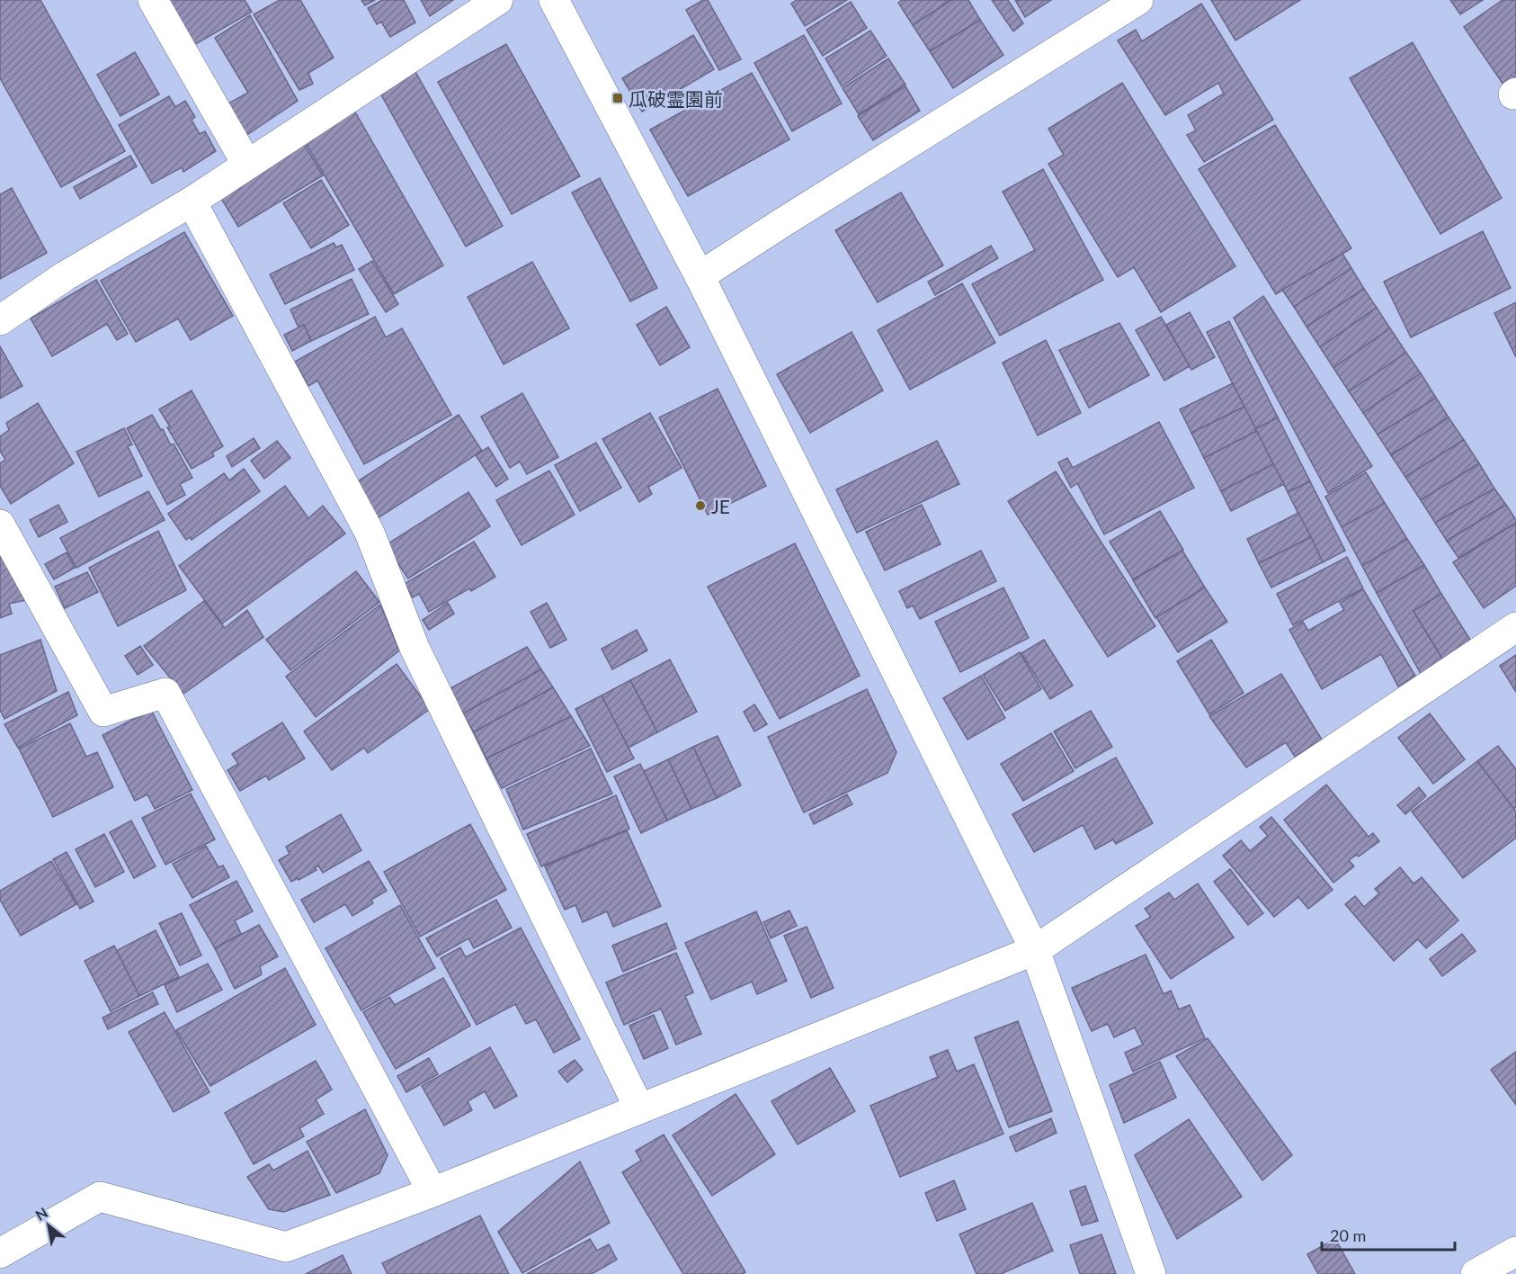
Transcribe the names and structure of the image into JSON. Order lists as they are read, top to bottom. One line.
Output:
{"places":{"transit":["瓜破霊園前"],"other":["JE"]},"scale_bar":"20 m","north":"top left"}
